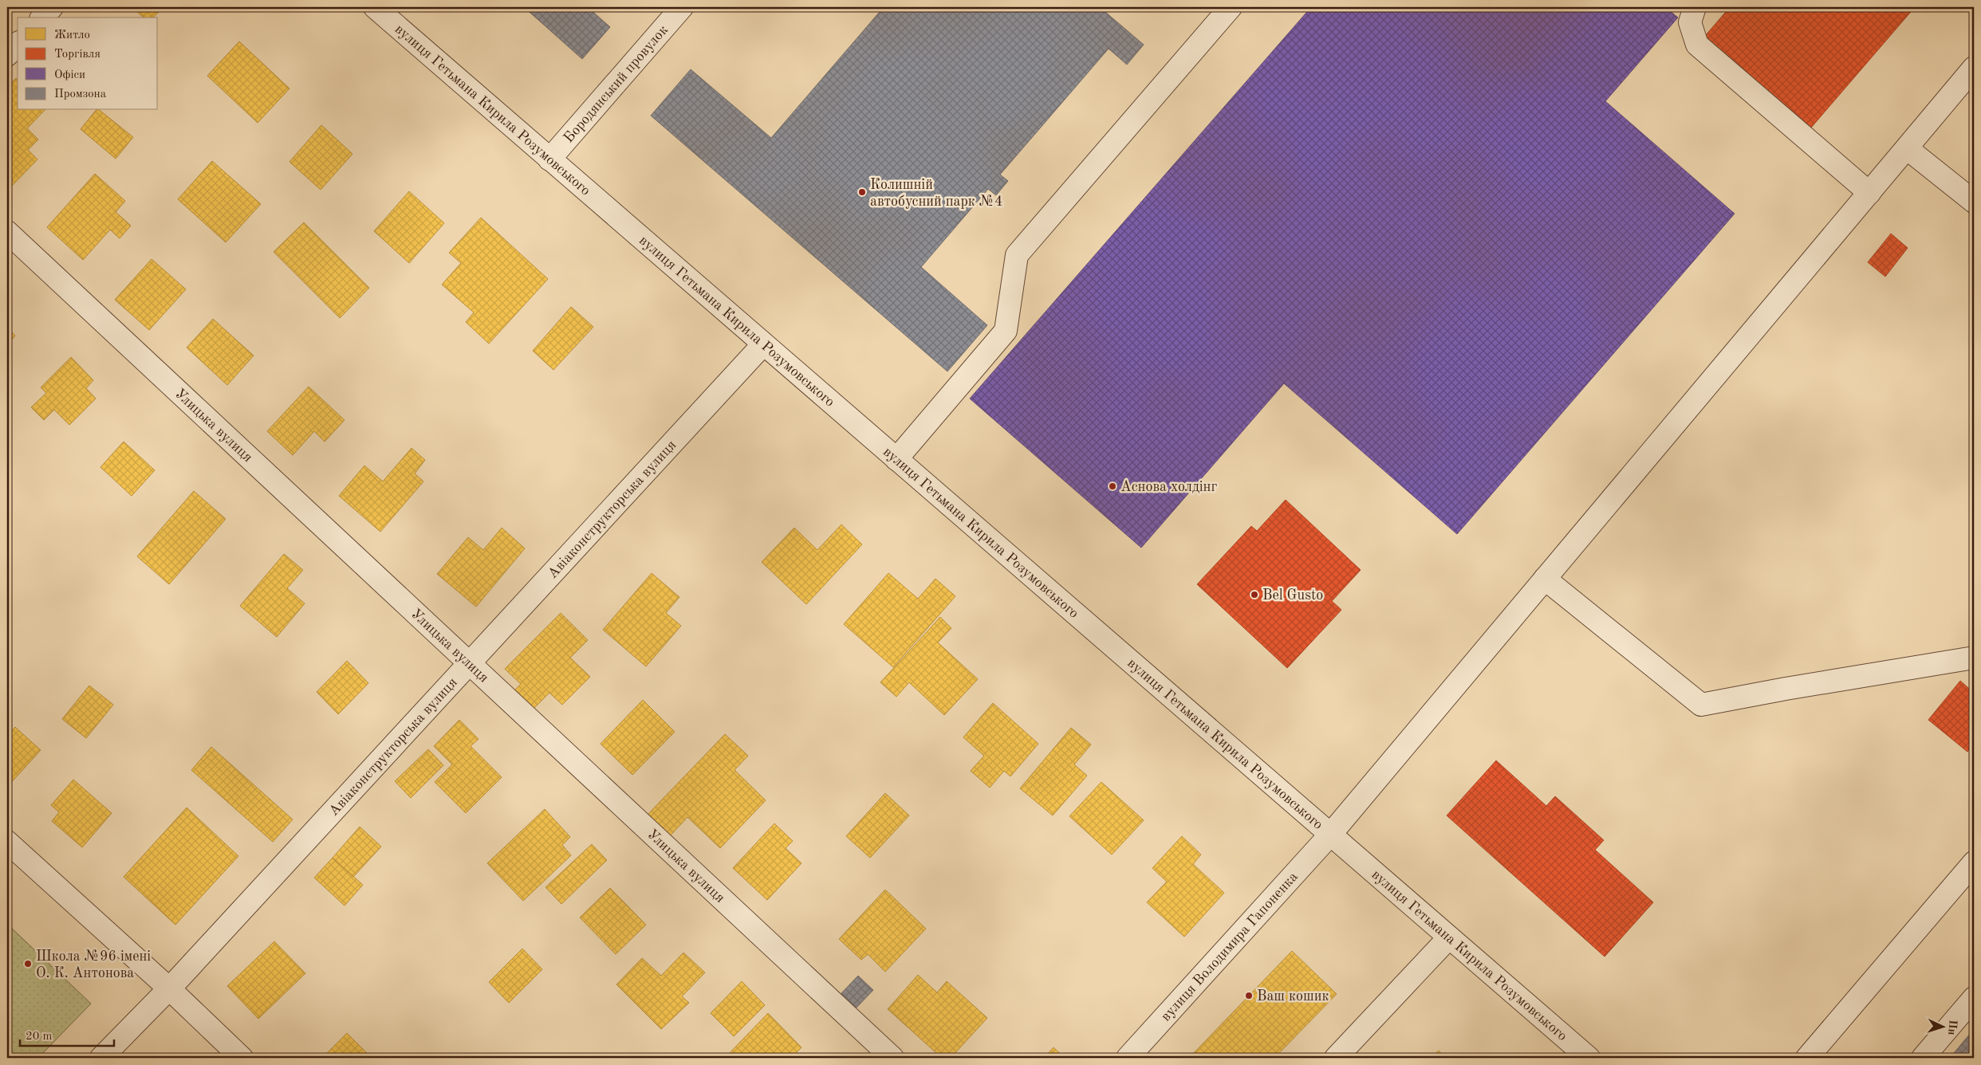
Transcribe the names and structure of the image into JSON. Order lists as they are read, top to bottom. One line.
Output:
{"streets":{"street":["Бородянський провулок","вулиця Гетьмана Кирила Розумовського","Улицька вулиця","Авіаконструкторська вулиця","вулиця Володимира Гапоненка"]},"crossings":[["Бородянський провулок","вулиця Гетьмана Кирила Розумовського"],["вулиця Гетьмана Кирила Розумовського","Авіаконструкторська вулиця"],["вулиця Гетьмана Кирила Розумовського","вулиця Володимира Гапоненка"],["Улицька вулиця","Авіаконструкторська вулиця"]],"places":["Колишній автобусний парк №4","Аснова холдінг","Bel Gusto","Школа №96 імені О. К. Антонова","Ваш кошик"],"legend":["Житло","Торгівля","Офіси","Промзона"],"scale_bar":"20 m","north":"right"}
